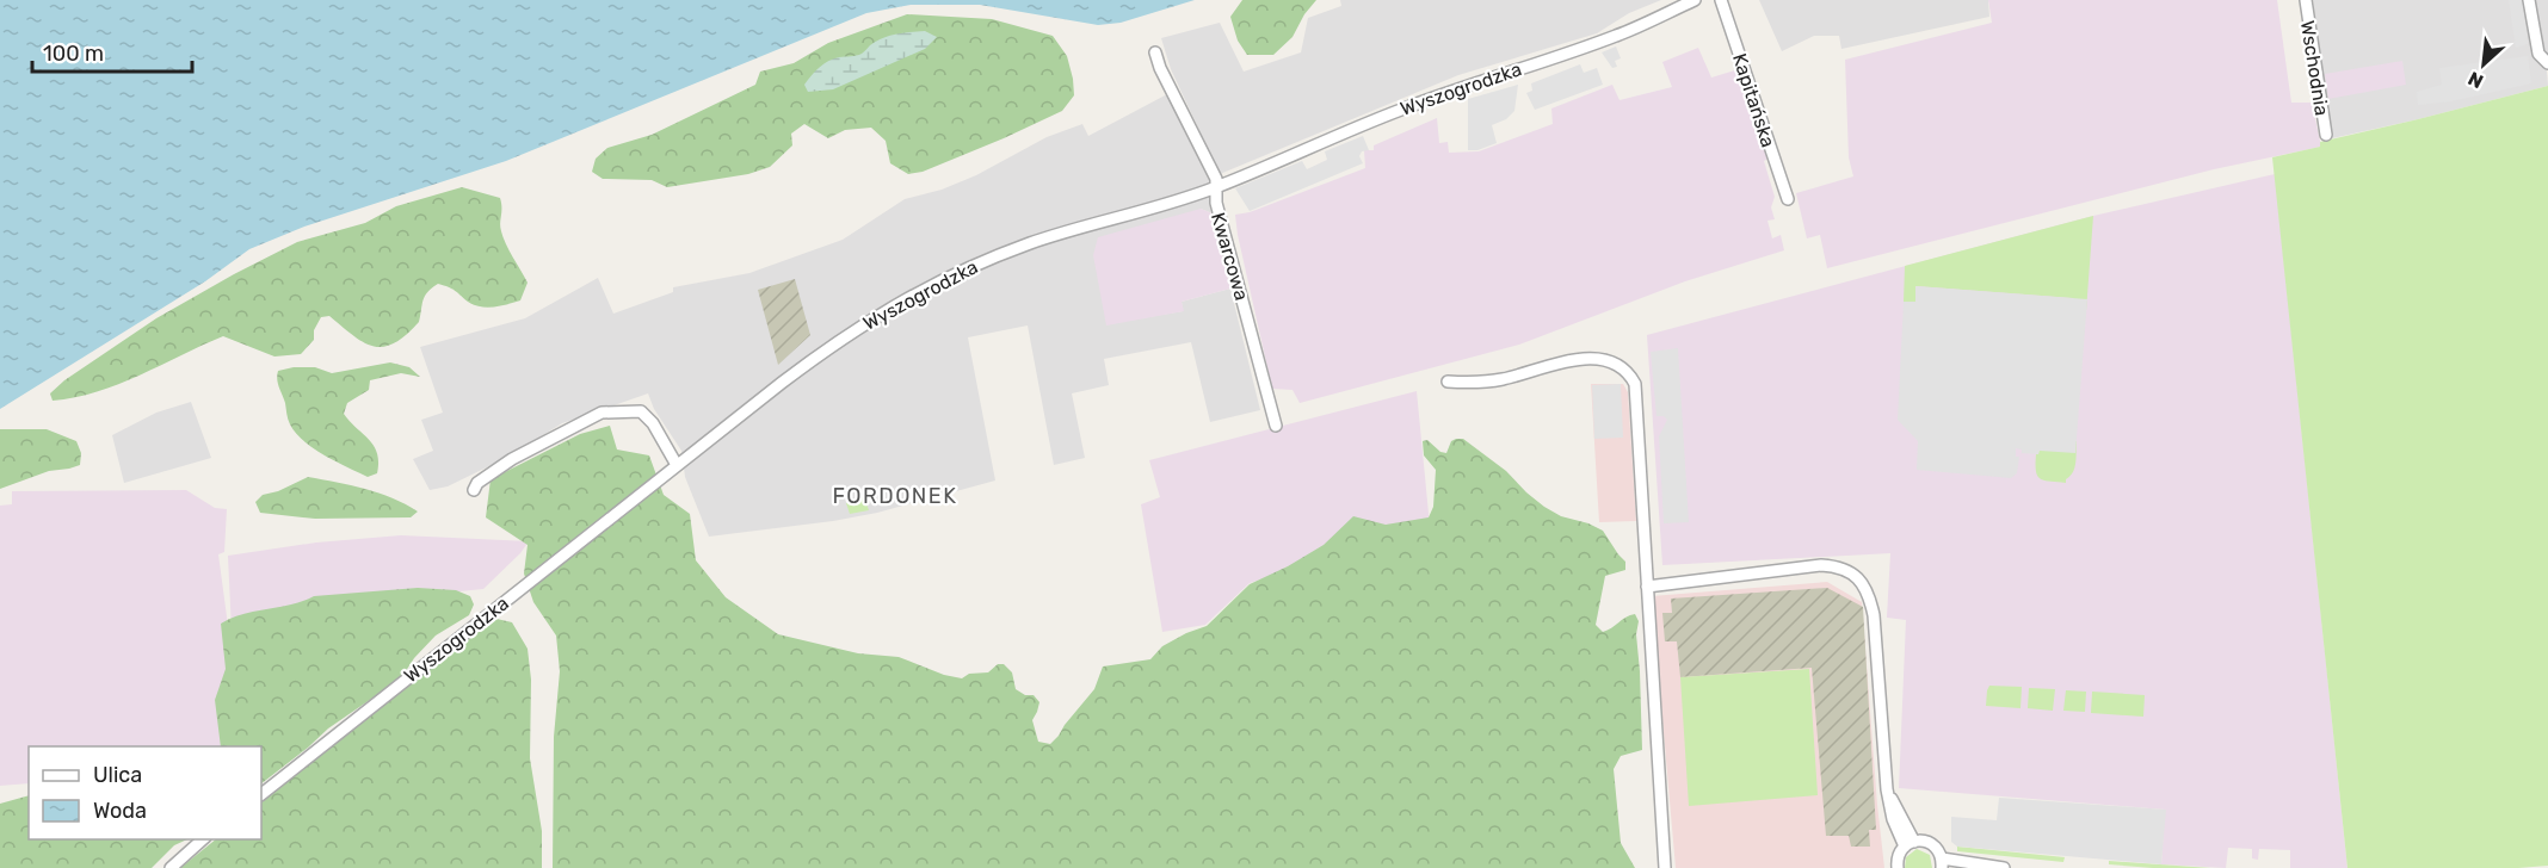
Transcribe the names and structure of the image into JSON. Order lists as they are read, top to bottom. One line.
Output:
{"streets":{"street":["Wschodnia","Wyszogrodzka","Kapitańska","Kwarcowa"]},"crossings":[["Wyszogrodzka","Kwarcowa"]],"districts":["FORDONEK"],"legend":["Ulica","Woda"],"scale_bar":"100 m","north":"bottom left"}
